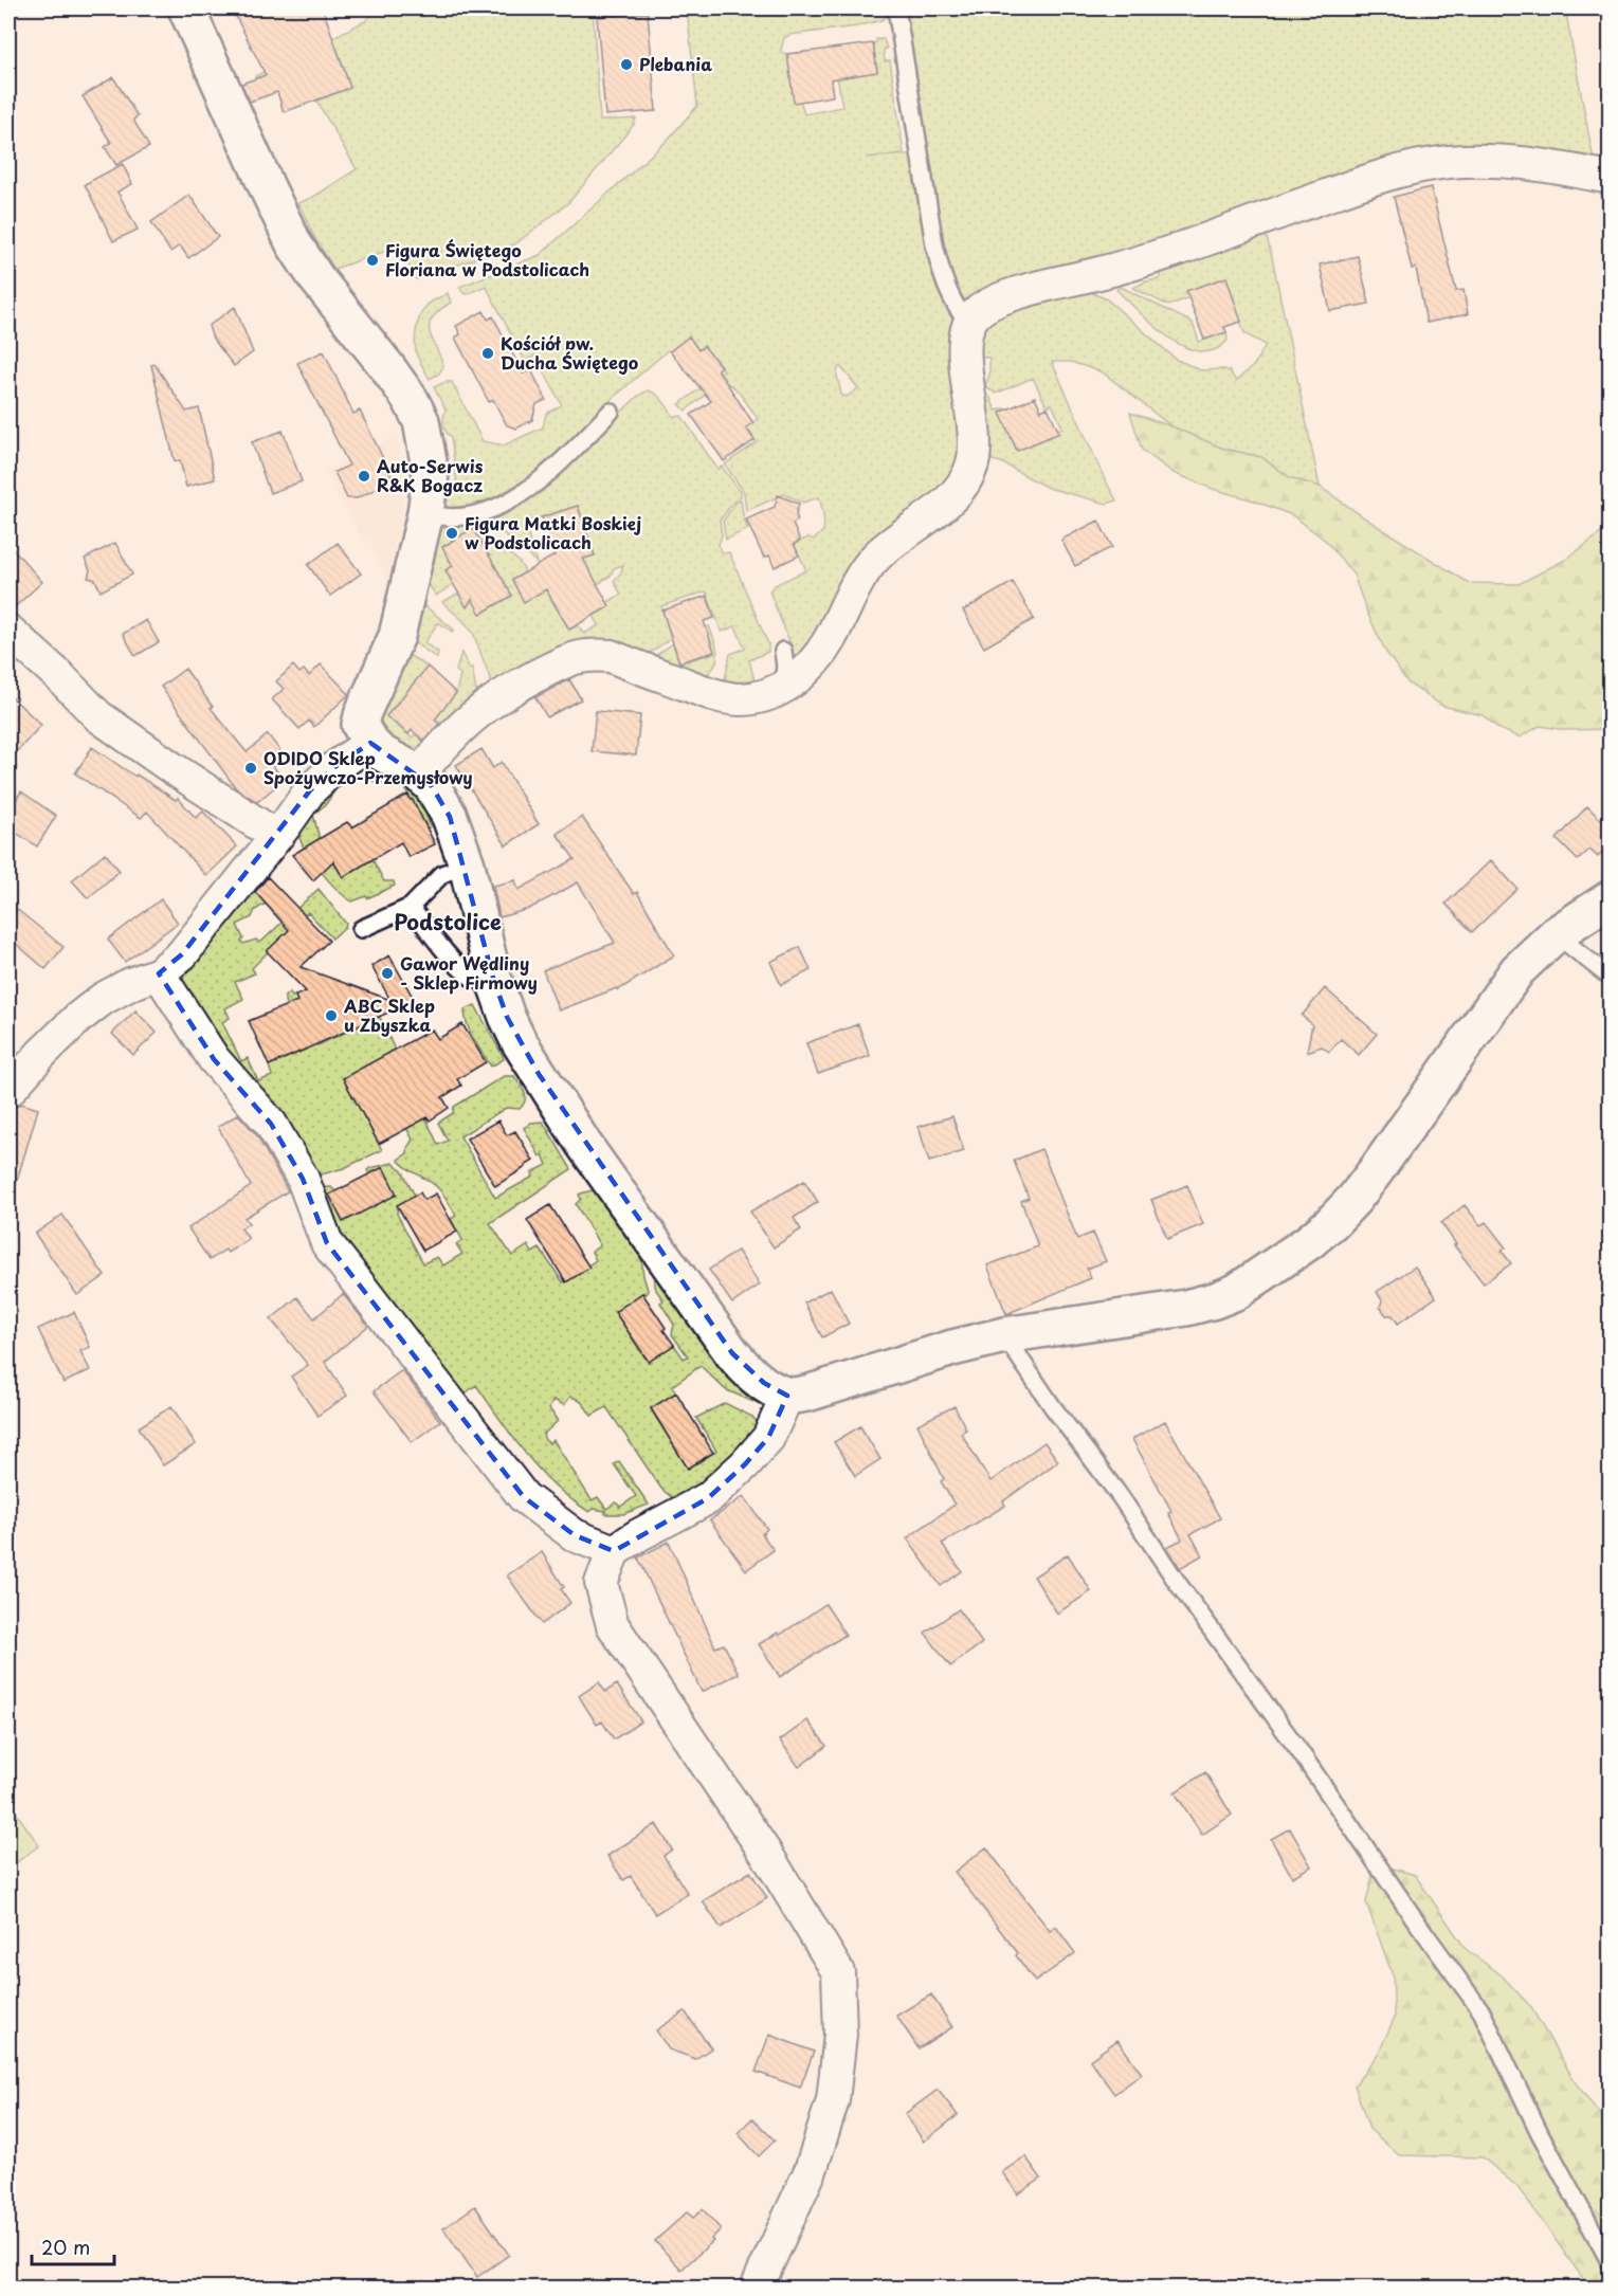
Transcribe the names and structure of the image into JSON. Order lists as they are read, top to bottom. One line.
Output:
{"districts":["Podstolice"],"places":["Plebania","Figura Świętego Floriana w Podstolicach","Kościół pw. Ducha Świętego","Auto-Serwis R&K Bogacz","Figura Matki Boskiej w Podstolicach","ODIDO Sklep Spożywczo-Przemysłowy","Gawor Wędliny - Sklep Firmowy","ABC Sklep u Zbyszka"],"scale_bar":"20 m"}
